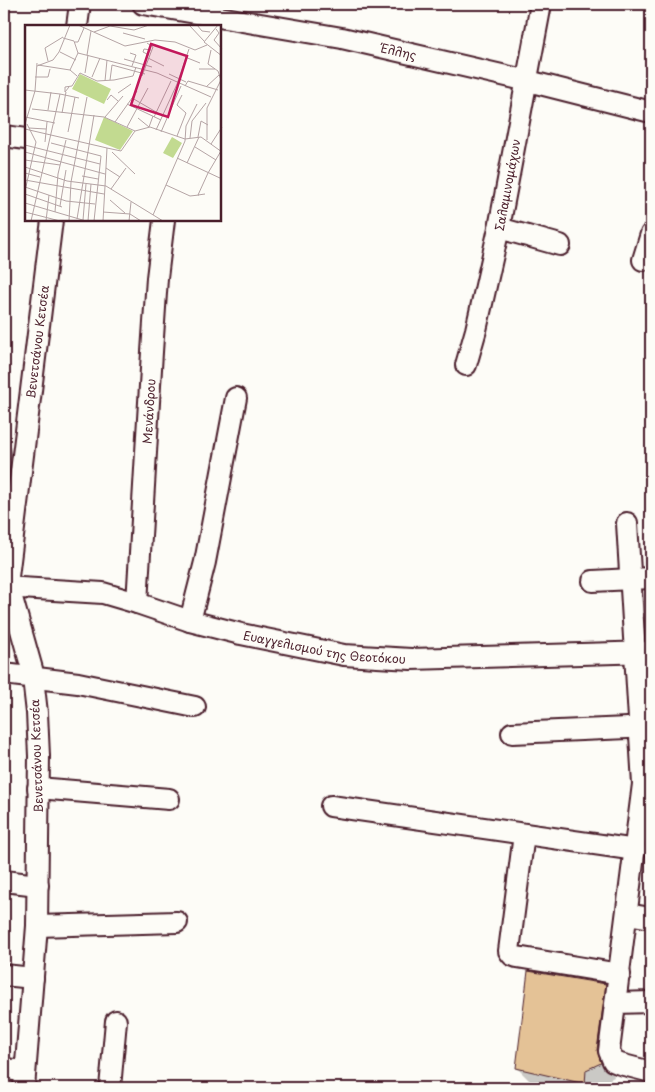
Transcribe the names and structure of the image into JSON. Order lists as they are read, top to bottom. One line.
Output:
{"streets":{"street":["Έλλης","Σαλαμινομάχων","Βενετσάνου Κετσέα","Μενάνδρου","Ευαγγελισμού της Θεοτόκου"]},"crossings":[["Έλλης","Σαλαμινομάχων"],["Βενετσάνου Κετσέα","Ευαγγελισμού της Θεοτόκου"],["Μενάνδρου","Ευαγγελισμού της Θεοτόκου"]]}
